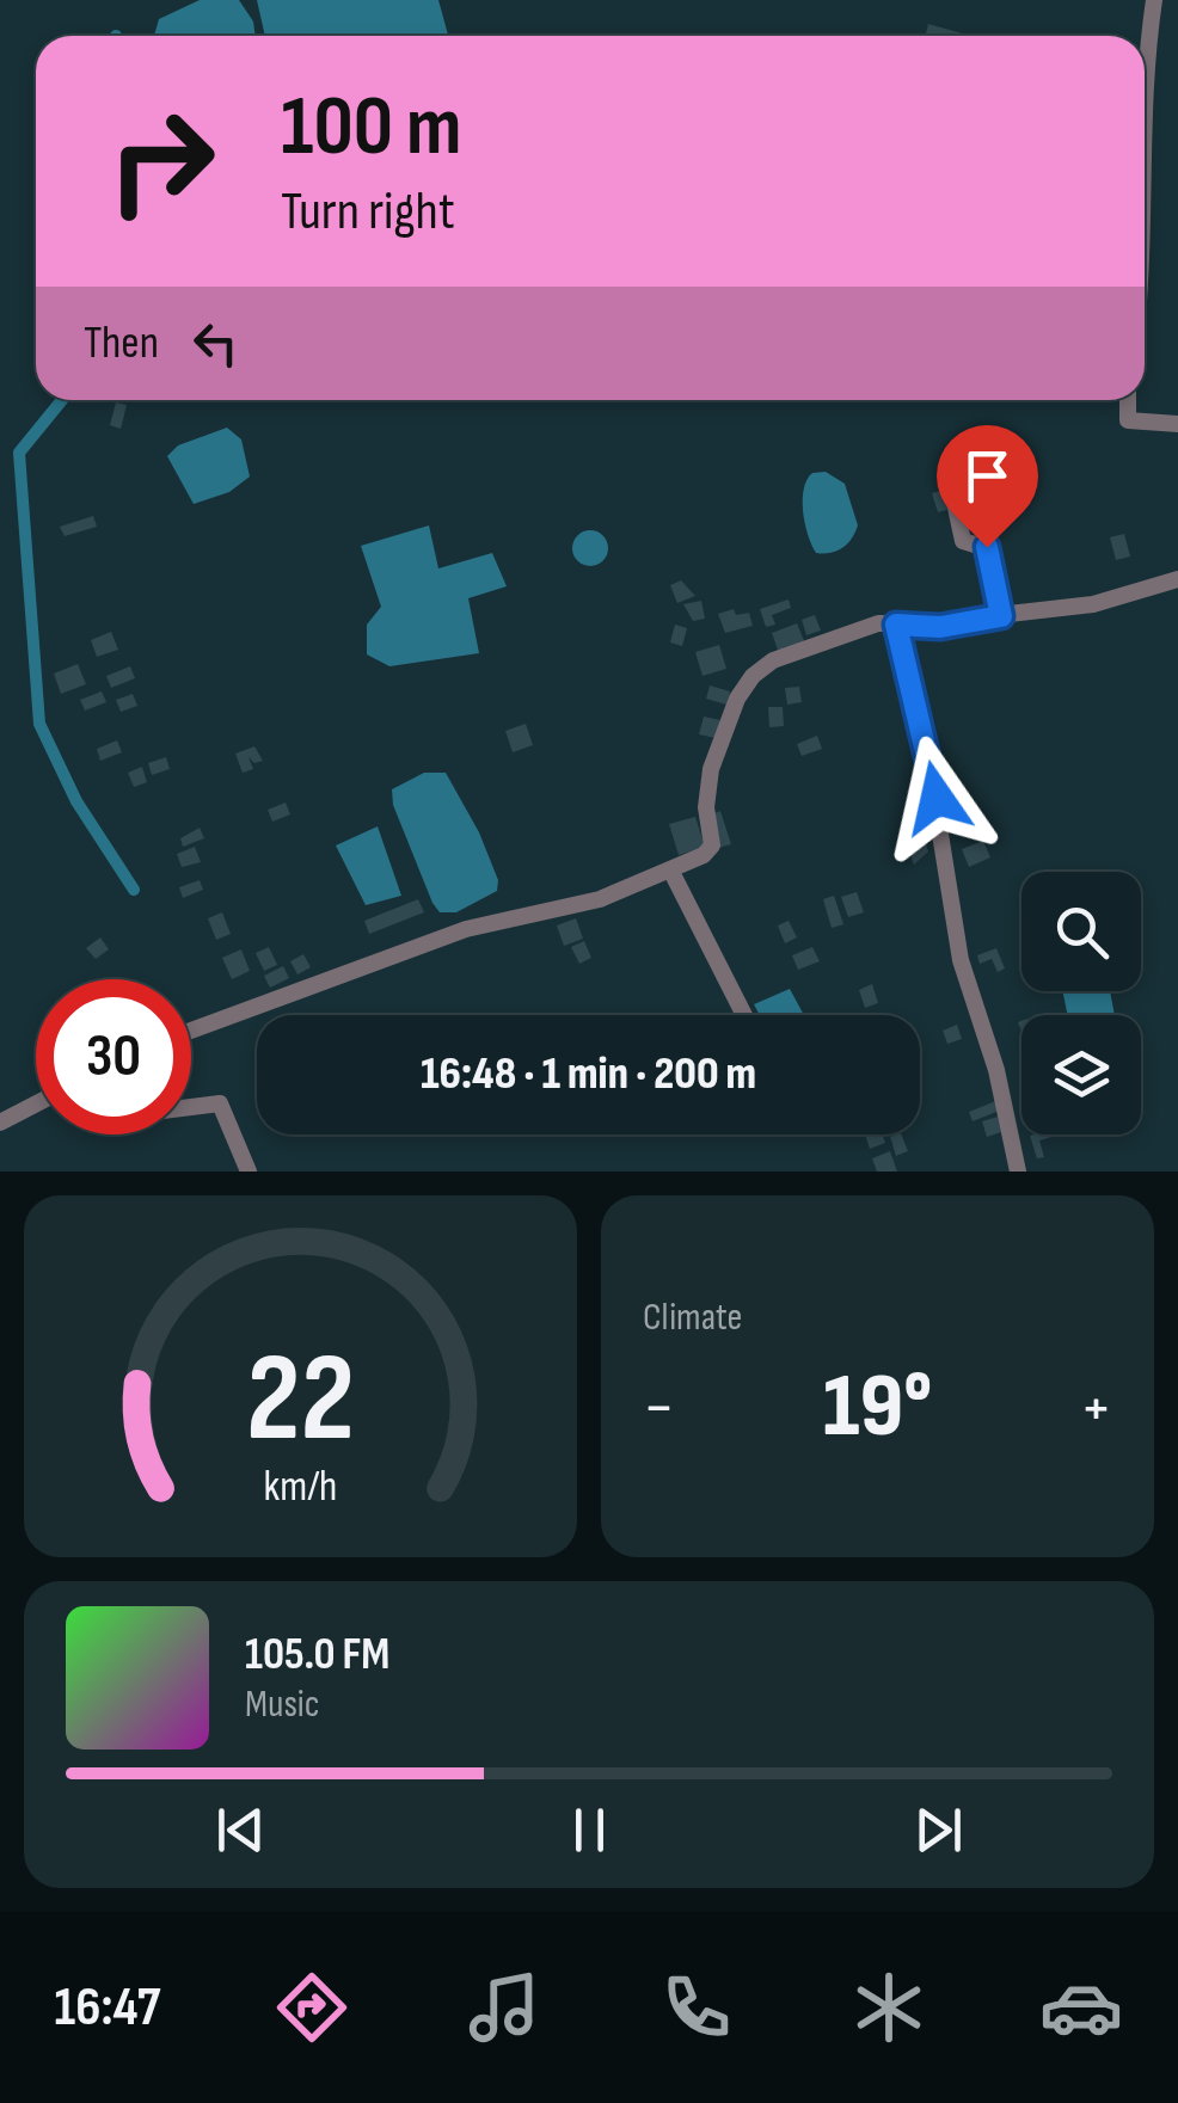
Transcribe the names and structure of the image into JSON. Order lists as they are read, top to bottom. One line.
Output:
{"page":{"turn":["100 m","Turn right"],"then":"Then","limit":"30","trip":"16:48 · 1 min · 200 m","tile":"Climate","heat":["−","19°","+"],"song":["105.0 FM","Music"],"tabs":"16:47","gauge":["22","km/h"]}}
